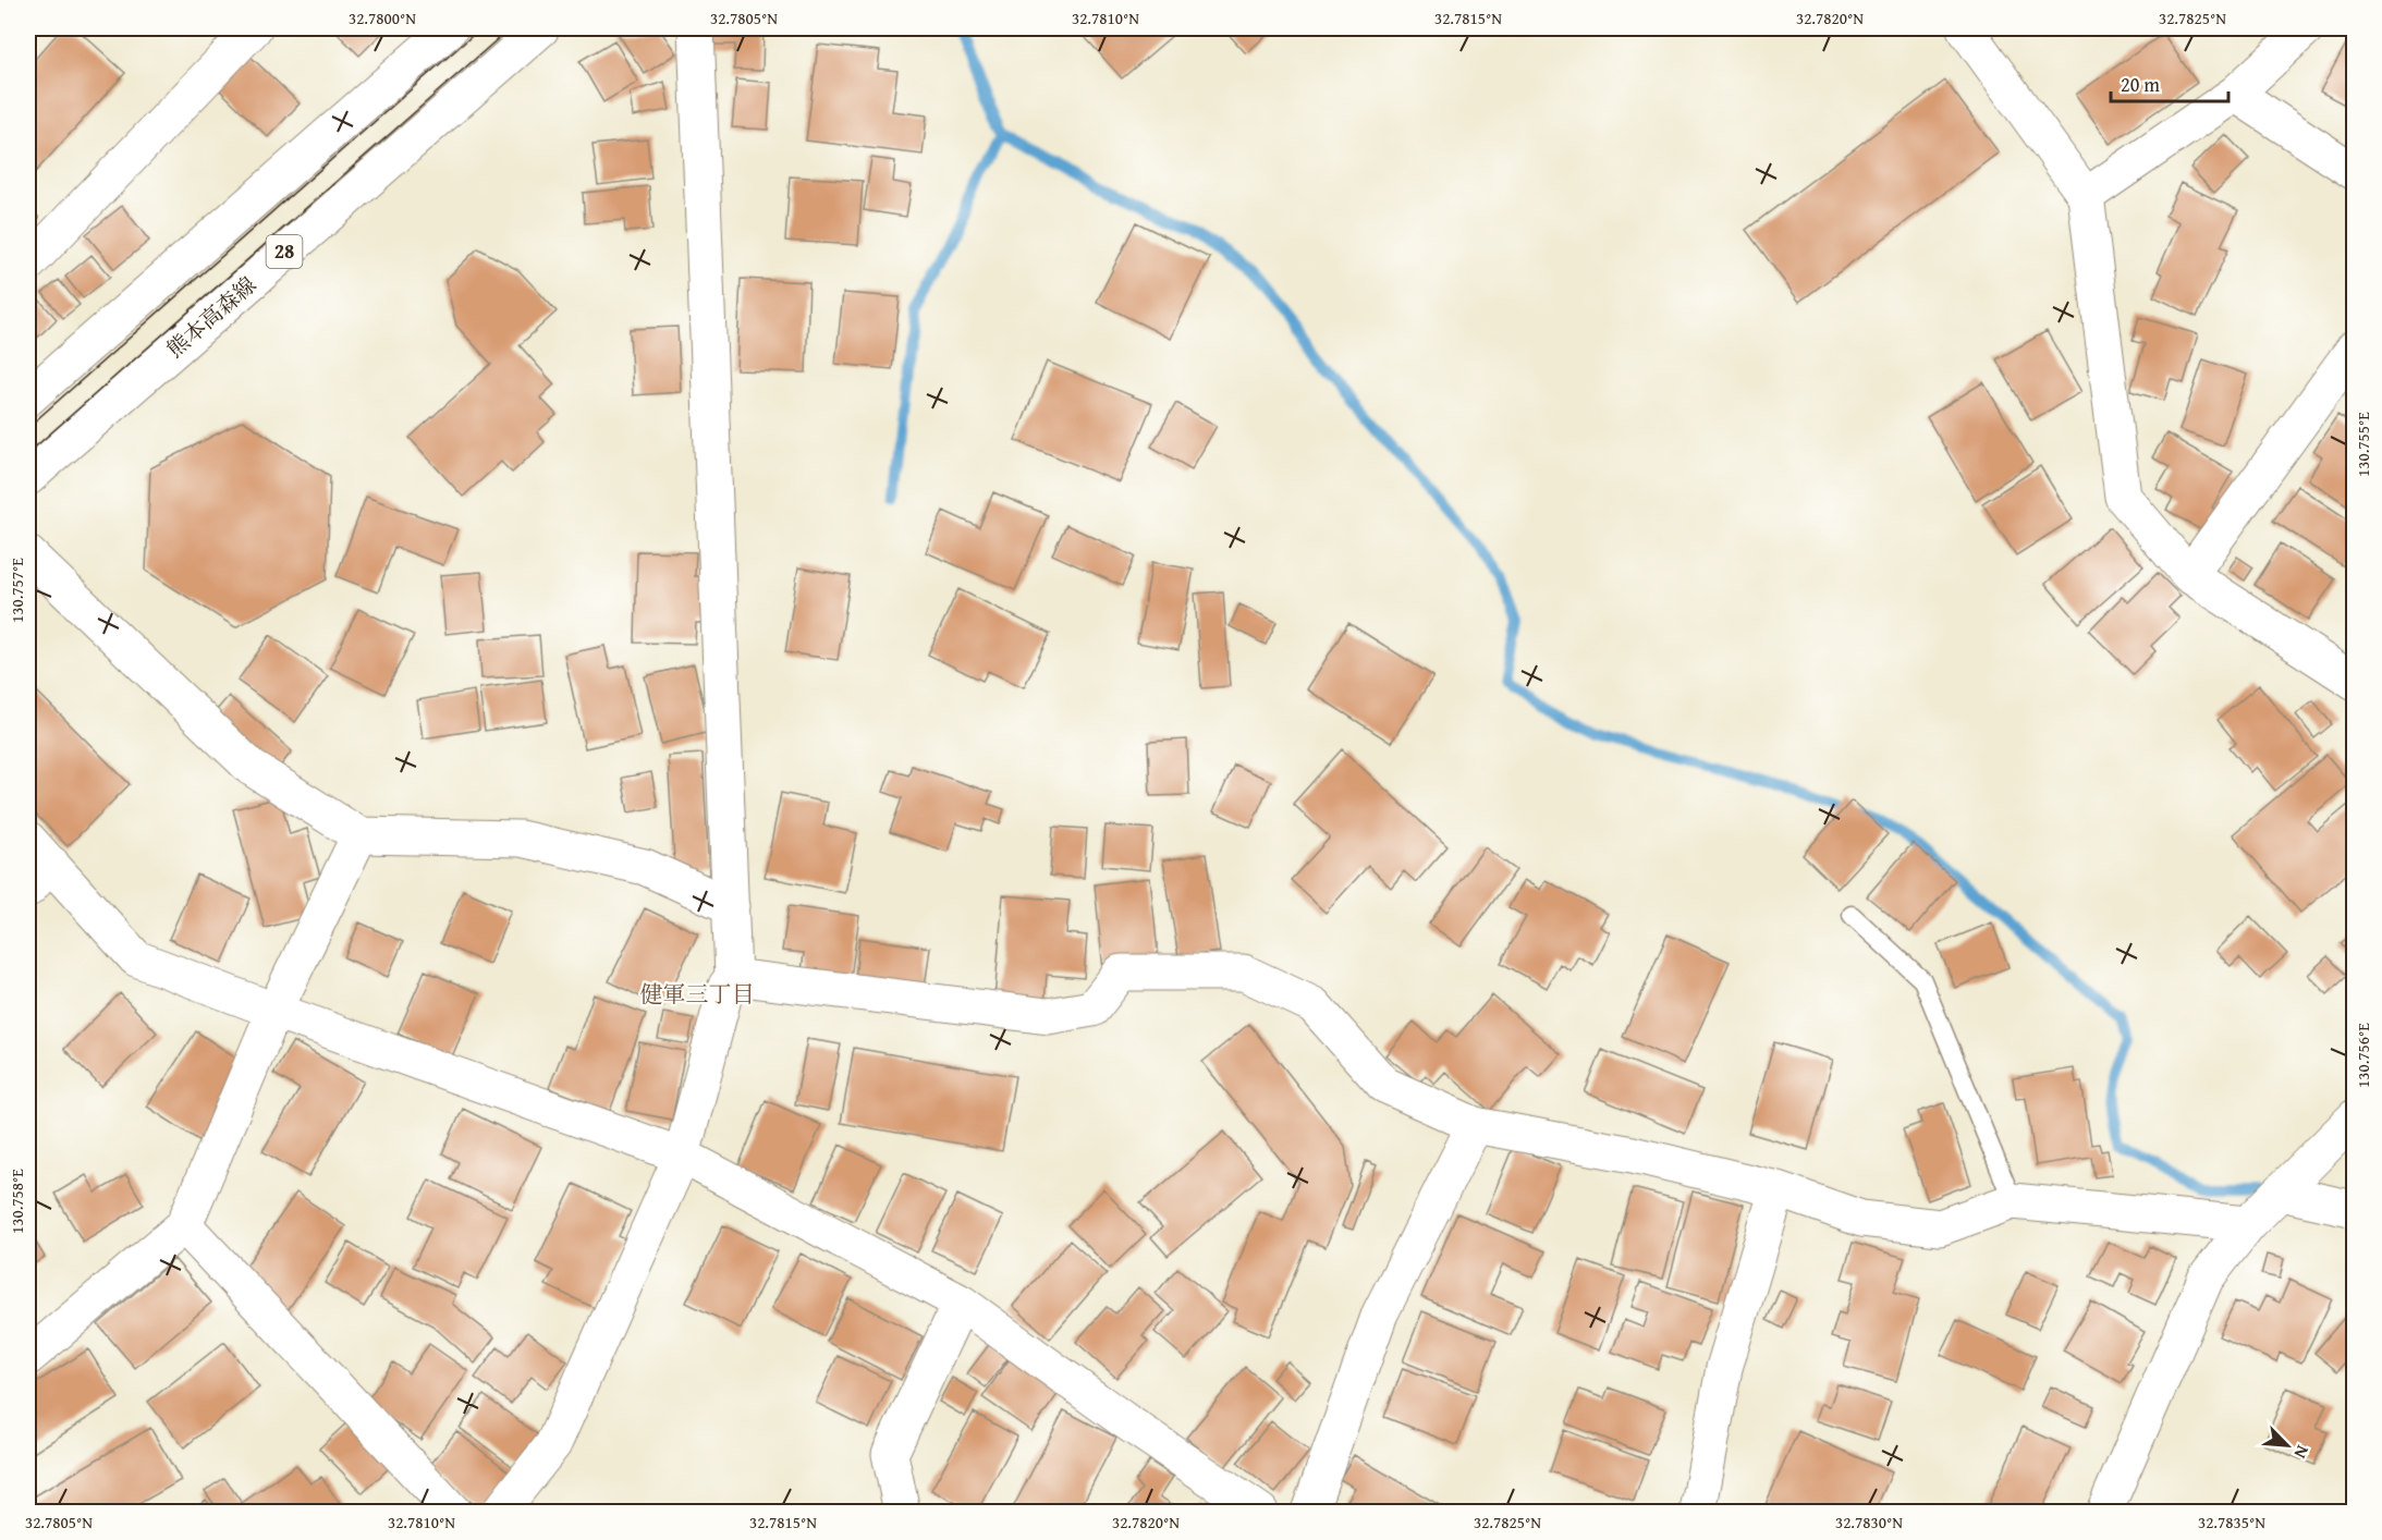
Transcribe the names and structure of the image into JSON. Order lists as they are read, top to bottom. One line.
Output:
{"streets":{"street":["28","熊本高森線"]},"districts":["健軍三丁目"],"scale_bar":"20 m","north":"bottom right","coordinates":["32.7800°N","32.7805°N","32.7810°N","32.7815°N","32.7820°N","32.7825°N","130.755°E","130.757°E","130.756°E","130.758°E","32.7830°N","32.7835°N"]}
